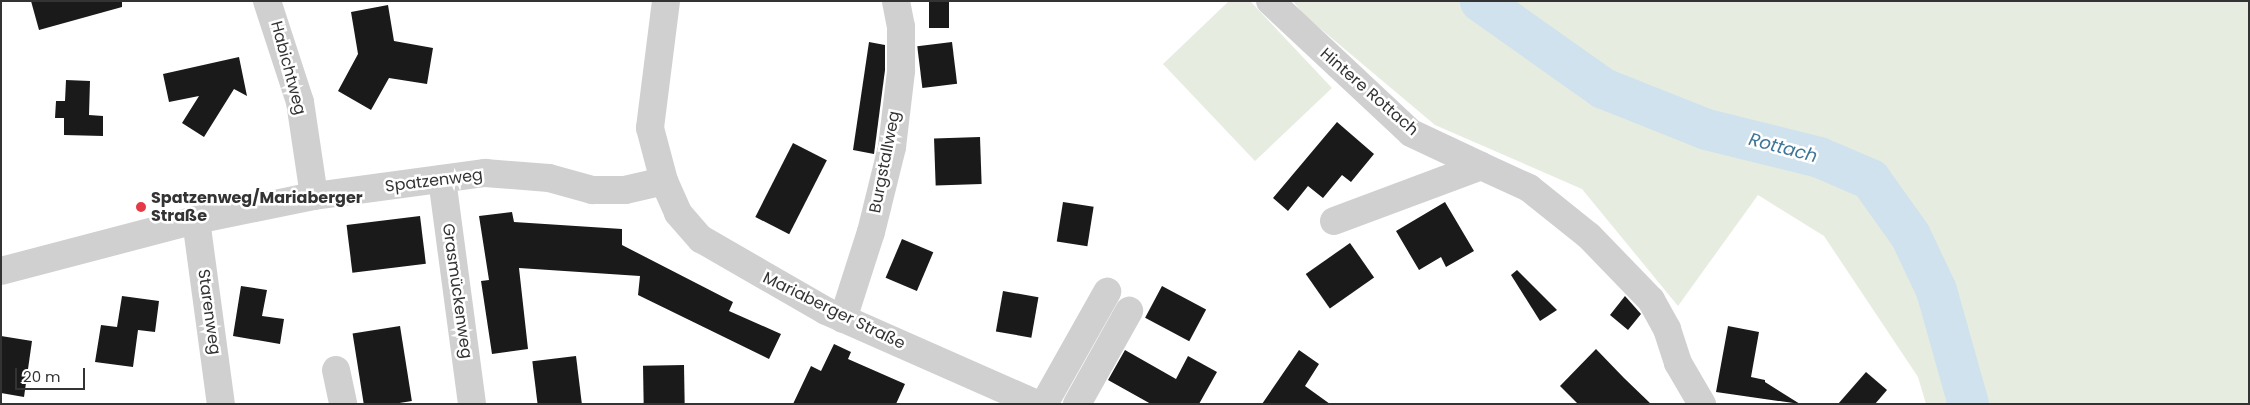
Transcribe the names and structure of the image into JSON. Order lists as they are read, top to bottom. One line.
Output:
{"streets":{"street":["Habichtweg","Hintere Rottach","Burgstallweg","Spatzenweg","Grasmückenweg","Mariaberger Straße","Starenweg"]},"crossings":[["Habichtweg","Spatzenweg"],["Burgstallweg","Mariaberger Straße"],["Spatzenweg","Grasmückenweg"],["Spatzenweg","Mariaberger Straße"],["Spatzenweg","Starenweg"]],"water":["Rottach"],"places":["Spatzenweg/Mariaberger Straße"],"scale_bar":"20 m"}
